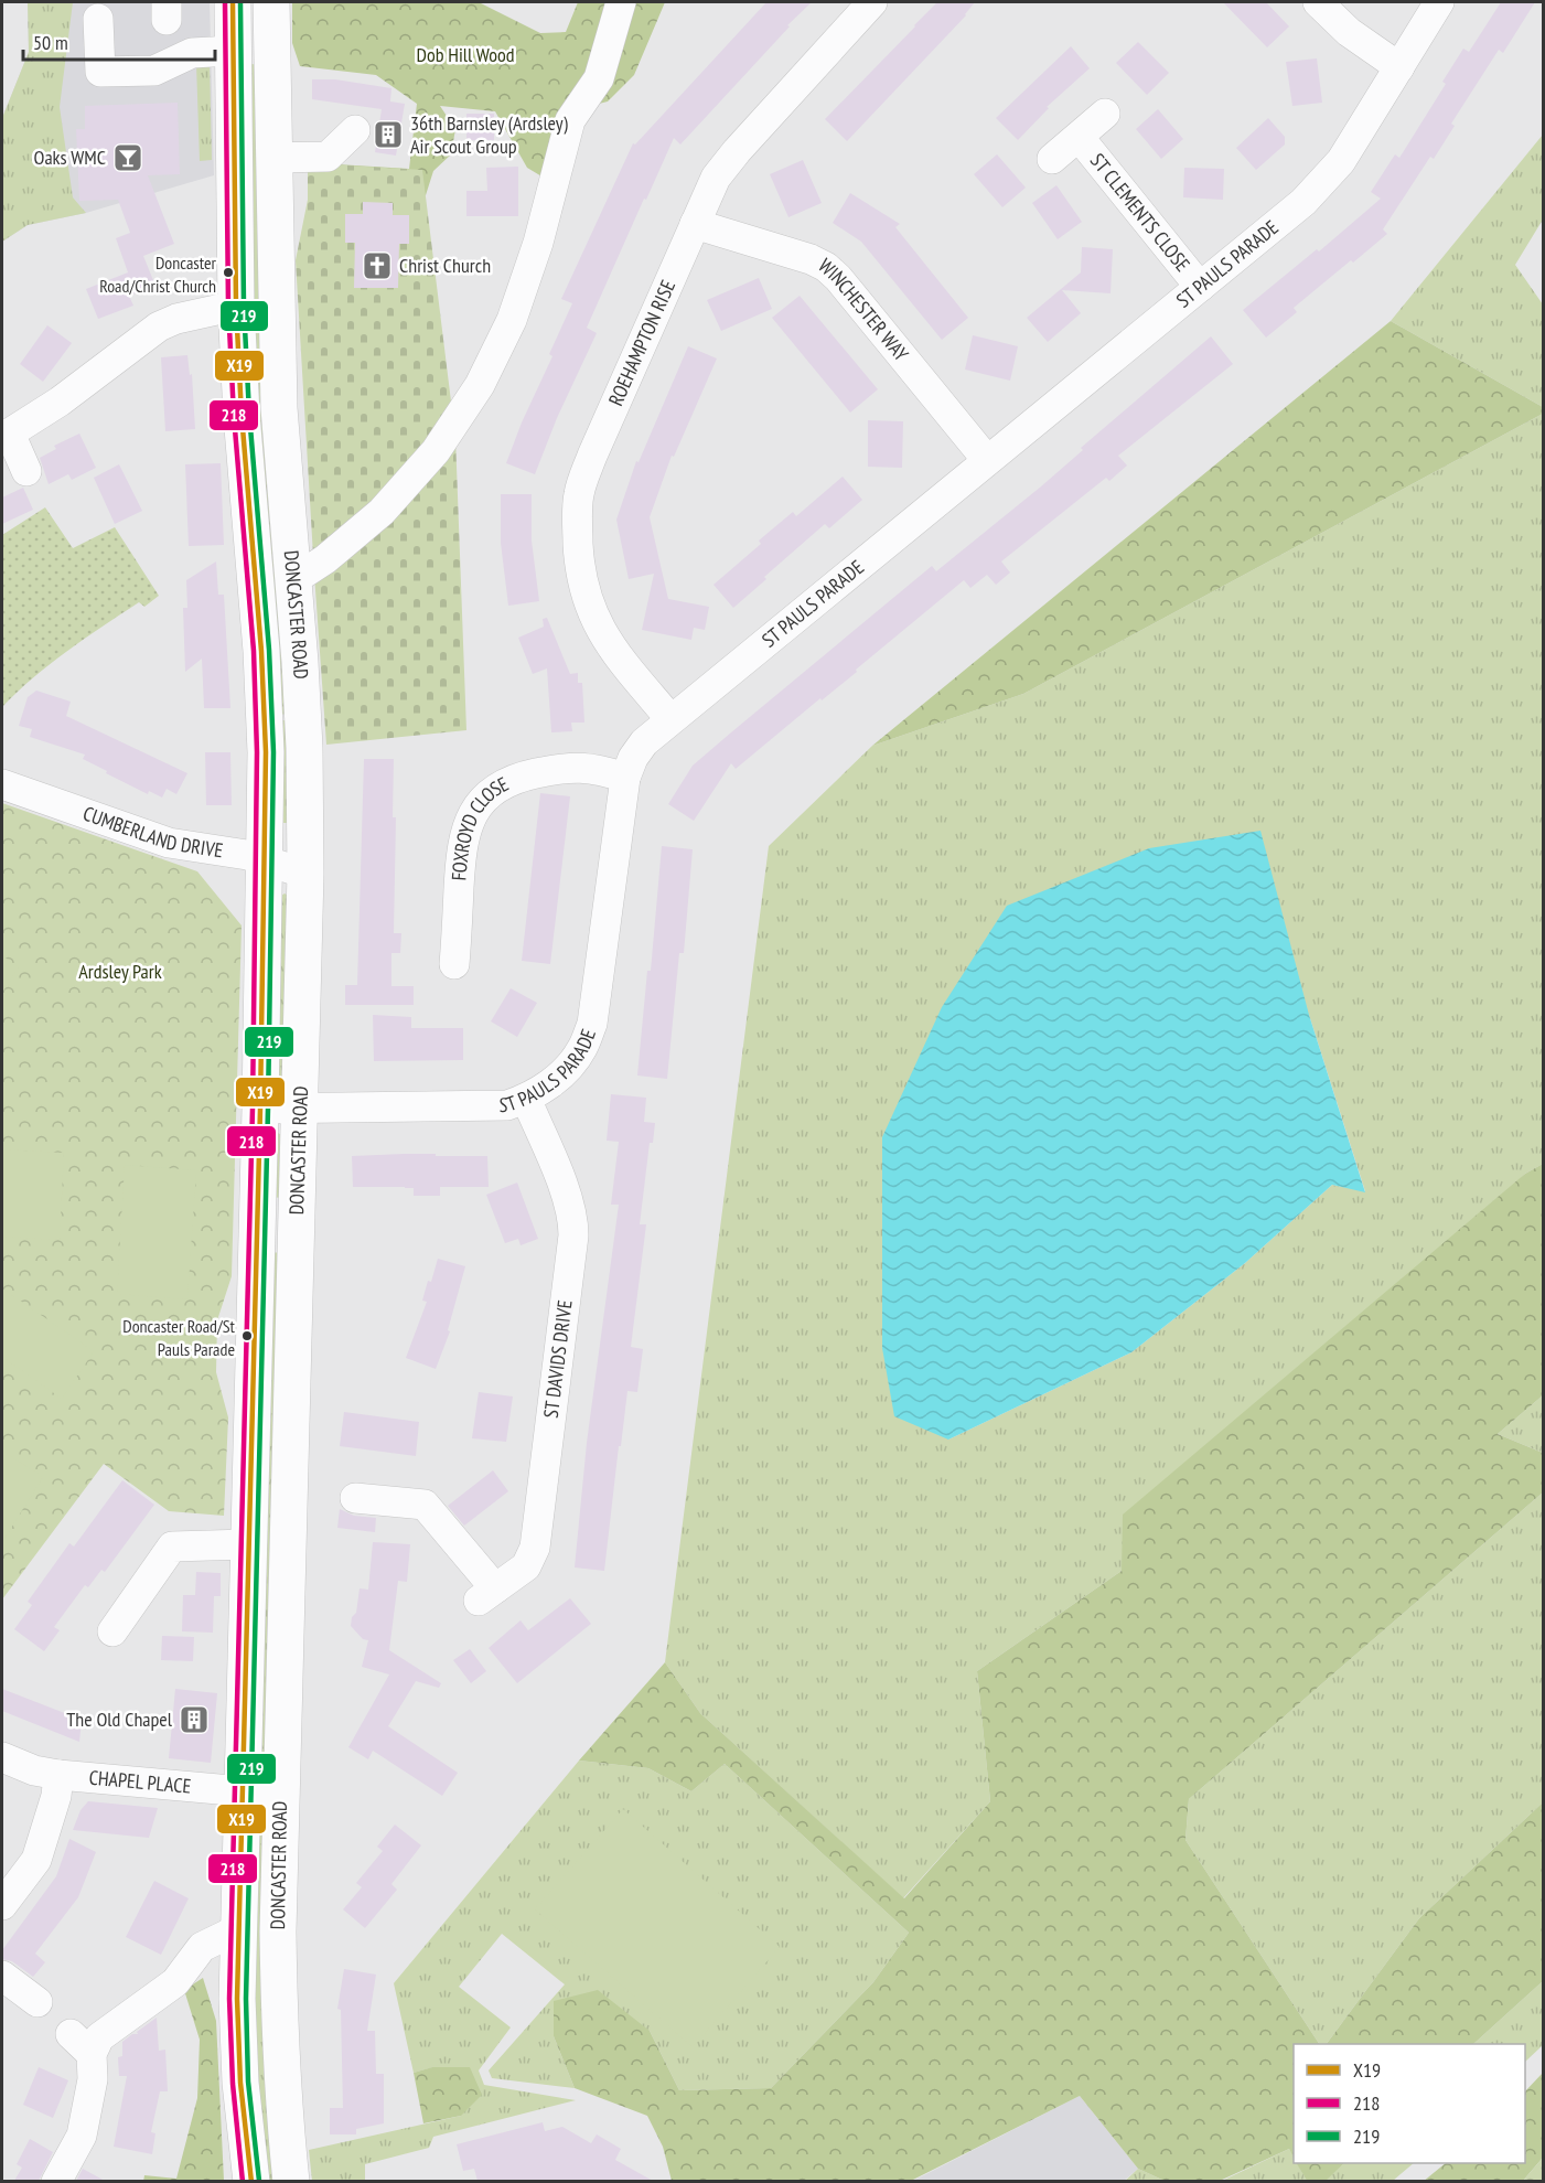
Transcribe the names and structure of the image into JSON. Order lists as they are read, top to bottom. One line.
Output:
{"streets":{"highway":["DONCASTER ROAD"],"street":["ST CLEMENTS CLOSE","ST PAULS PARADE","WINCHESTER WAY","ROEHAMPTON RISE","CUMBERLAND DRIVE","FOXROYD CLOSE","ST DAVIDS DRIVE","CHAPEL PLACE"]},"crossings":[["ST CLEMENTS CLOSE","ST PAULS PARADE"],["ST PAULS PARADE","WINCHESTER WAY"],["ST PAULS PARADE","ROEHAMPTON RISE"],["ST PAULS PARADE","DONCASTER ROAD"],["ST PAULS PARADE","FOXROYD CLOSE"],["ST PAULS PARADE","ST DAVIDS DRIVE"],["WINCHESTER WAY","ROEHAMPTON RISE"],["DONCASTER ROAD","CUMBERLAND DRIVE"],["DONCASTER ROAD","CHAPEL PLACE"]],"parks":["Dob Hill Wood","Ardsley Park"],"places":{"building":["36th Barnsley (Ardsley) Air Scout Group","The Old Chapel"],"bar":["Oaks WMC"],"church":["Christ Church"],"other":["Doncaster Road/Christ Church","Doncaster Road/St Pauls Parade"]},"lines":["transit line X19","transit line 218","transit line 219"],"legend":["X19","218","219"],"scale_bar":"50 m"}
